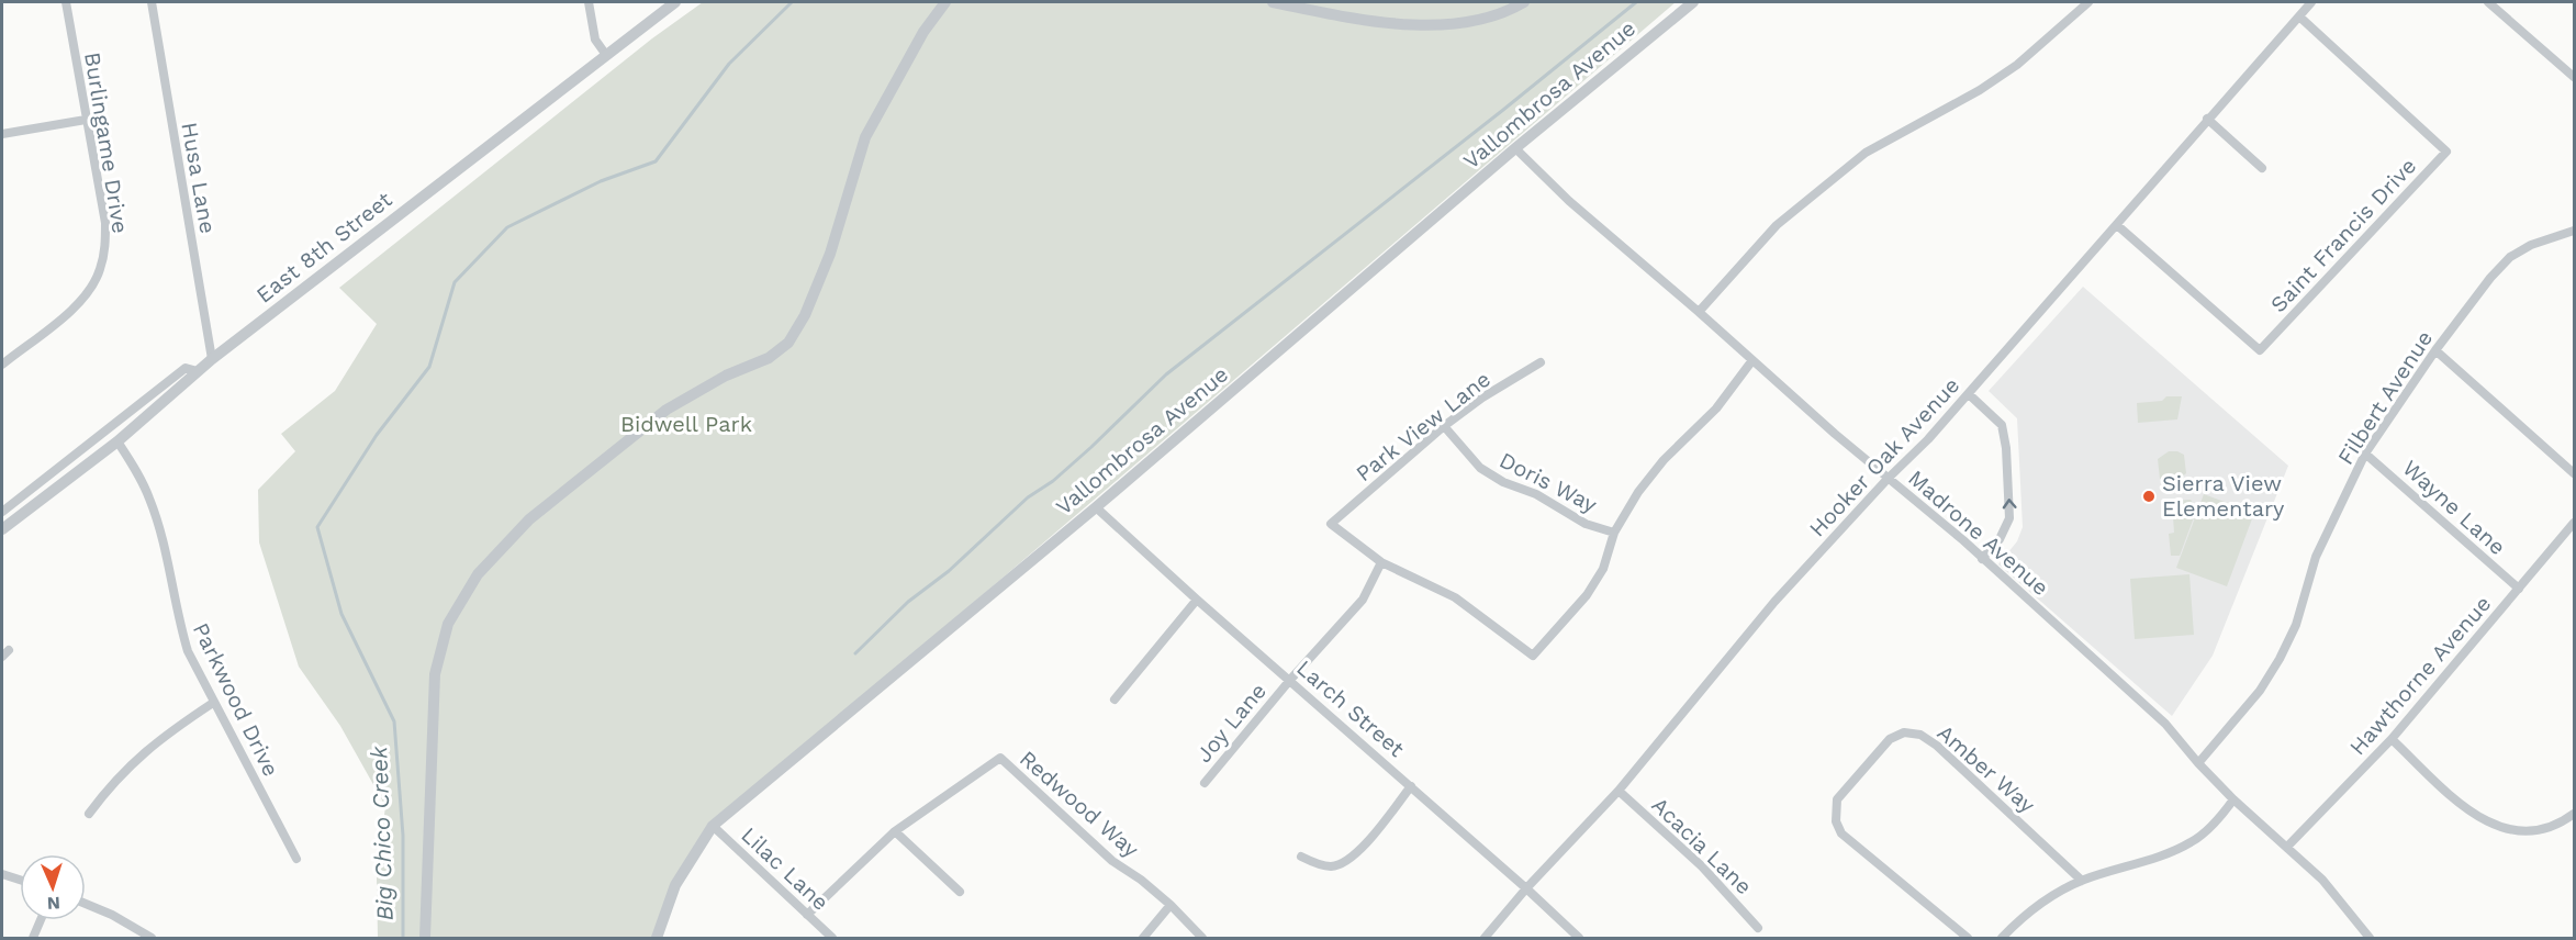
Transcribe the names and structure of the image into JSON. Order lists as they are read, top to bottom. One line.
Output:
{"streets":{"street":["Vallombrosa Avenue","Burlingame Drive","Husa Lane","Saint Francis Drive","East 8th Street","Filbert Avenue","Park View Lane","Hooker Oak Avenue","Doris Way","Wayne Lane","Madrone Avenue","Hawthorne Avenue","Parkwood Drive","Larch Street","Joy Lane","Amber Way","Redwood Way","Acacia Lane","Lilac Lane"]},"crossings":[["Vallombrosa Avenue","Madrone Avenue"],["Vallombrosa Avenue","Larch Street"],["Vallombrosa Avenue","Lilac Lane"],["Husa Lane","East 8th Street"],["Saint Francis Drive","Hooker Oak Avenue"],["East 8th Street","Parkwood Drive"],["Filbert Avenue","Wayne Lane"],["Filbert Avenue","Madrone Avenue"],["Park View Lane","Doris Way"],["Park View Lane","Joy Lane"],["Hooker Oak Avenue","Madrone Avenue"],["Hooker Oak Avenue","Larch Street"],["Hooker Oak Avenue","Acacia Lane"],["Wayne Lane","Hawthorne Avenue"],["Madrone Avenue","Hawthorne Avenue"],["Larch Street","Joy Lane"],["Redwood Way","Lilac Lane"]],"water":["Big Chico Creek"],"parks":["Bidwell Park"],"places":["Sierra View Elementary"],"north":"bottom"}
